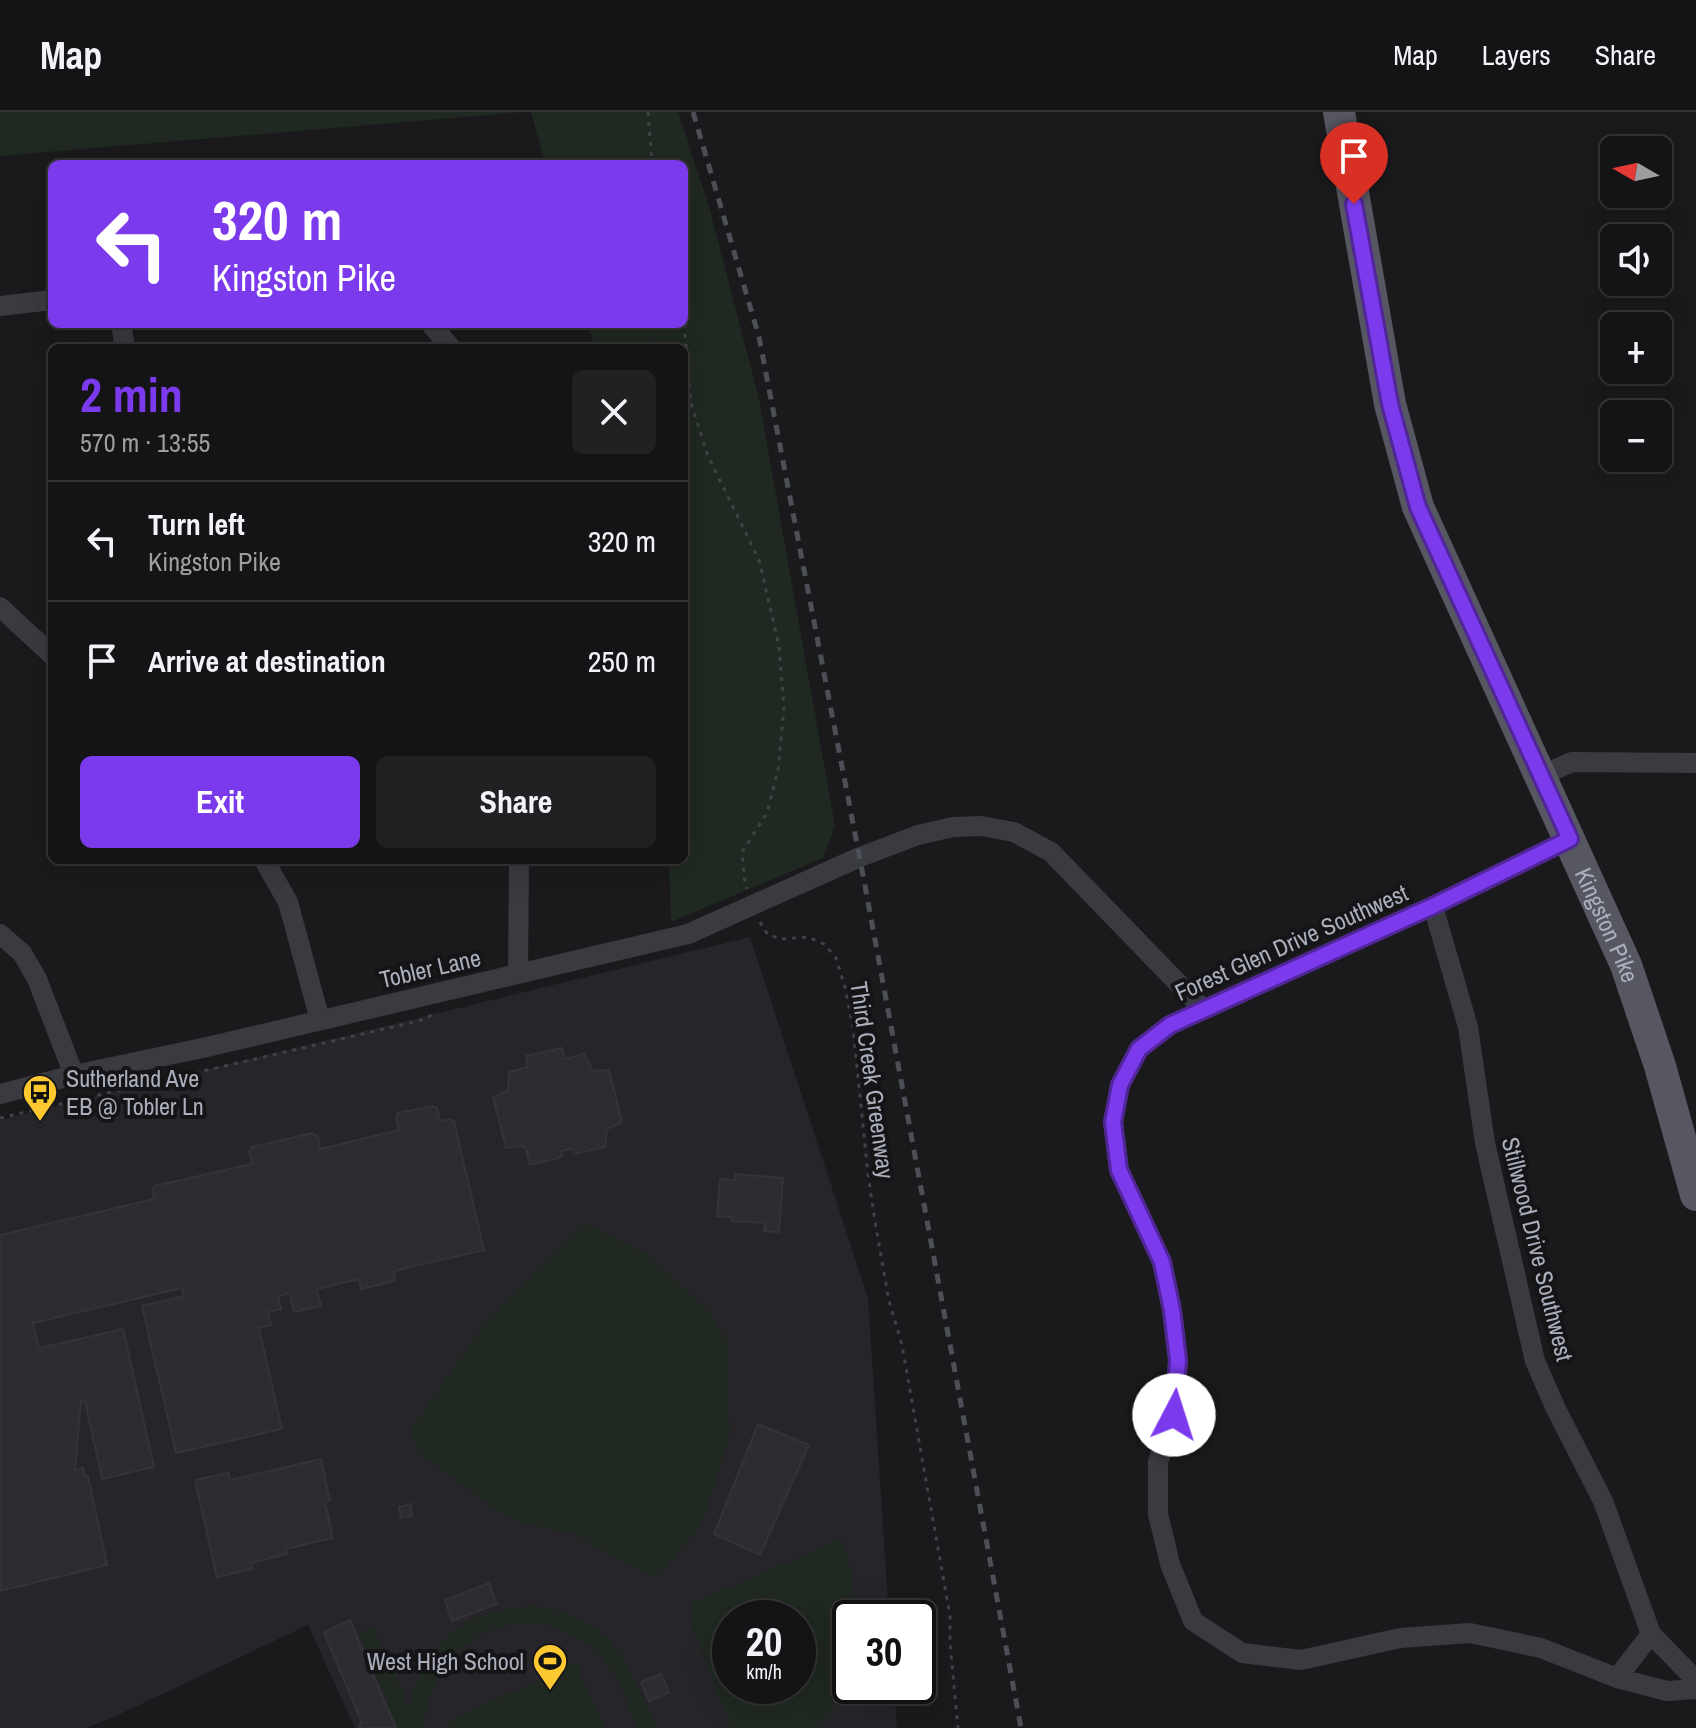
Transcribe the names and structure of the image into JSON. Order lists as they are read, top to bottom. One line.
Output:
{"streets":{"main road":["Kingston Pike"],"street":["Forest Glen Drive Southwest","Tobler Lane","Stillwood Drive Southwest"],"path":["Third Creek Greenway"]},"crossings":[["Kingston Pike","Forest Glen Drive Southwest"],["Forest Glen Drive Southwest","Tobler Lane"],["Forest Glen Drive Southwest","Stillwood Drive Southwest"],["Tobler Lane","Third Creek Greenway"]],"places":{"bus stop":["Sutherland Ave EB @ Tobler Ln"],"sports":["West High School"]},"north":"left","page":{"header":"Map","nav":["Map","Layers","Share"],"map_buttons":["+","−"],"turn":["320 m","Kingston Pike"],"heading":["2 min","570 m · 13:55"],"list":[{"name":"Turn left","note":"Kingston Pike","value":"320 m"},{"name":"Arrive at destination","value":"250 m"}],"buttons":["Exit","Share"],"speed":"20 km/h","limit":"30"}}
